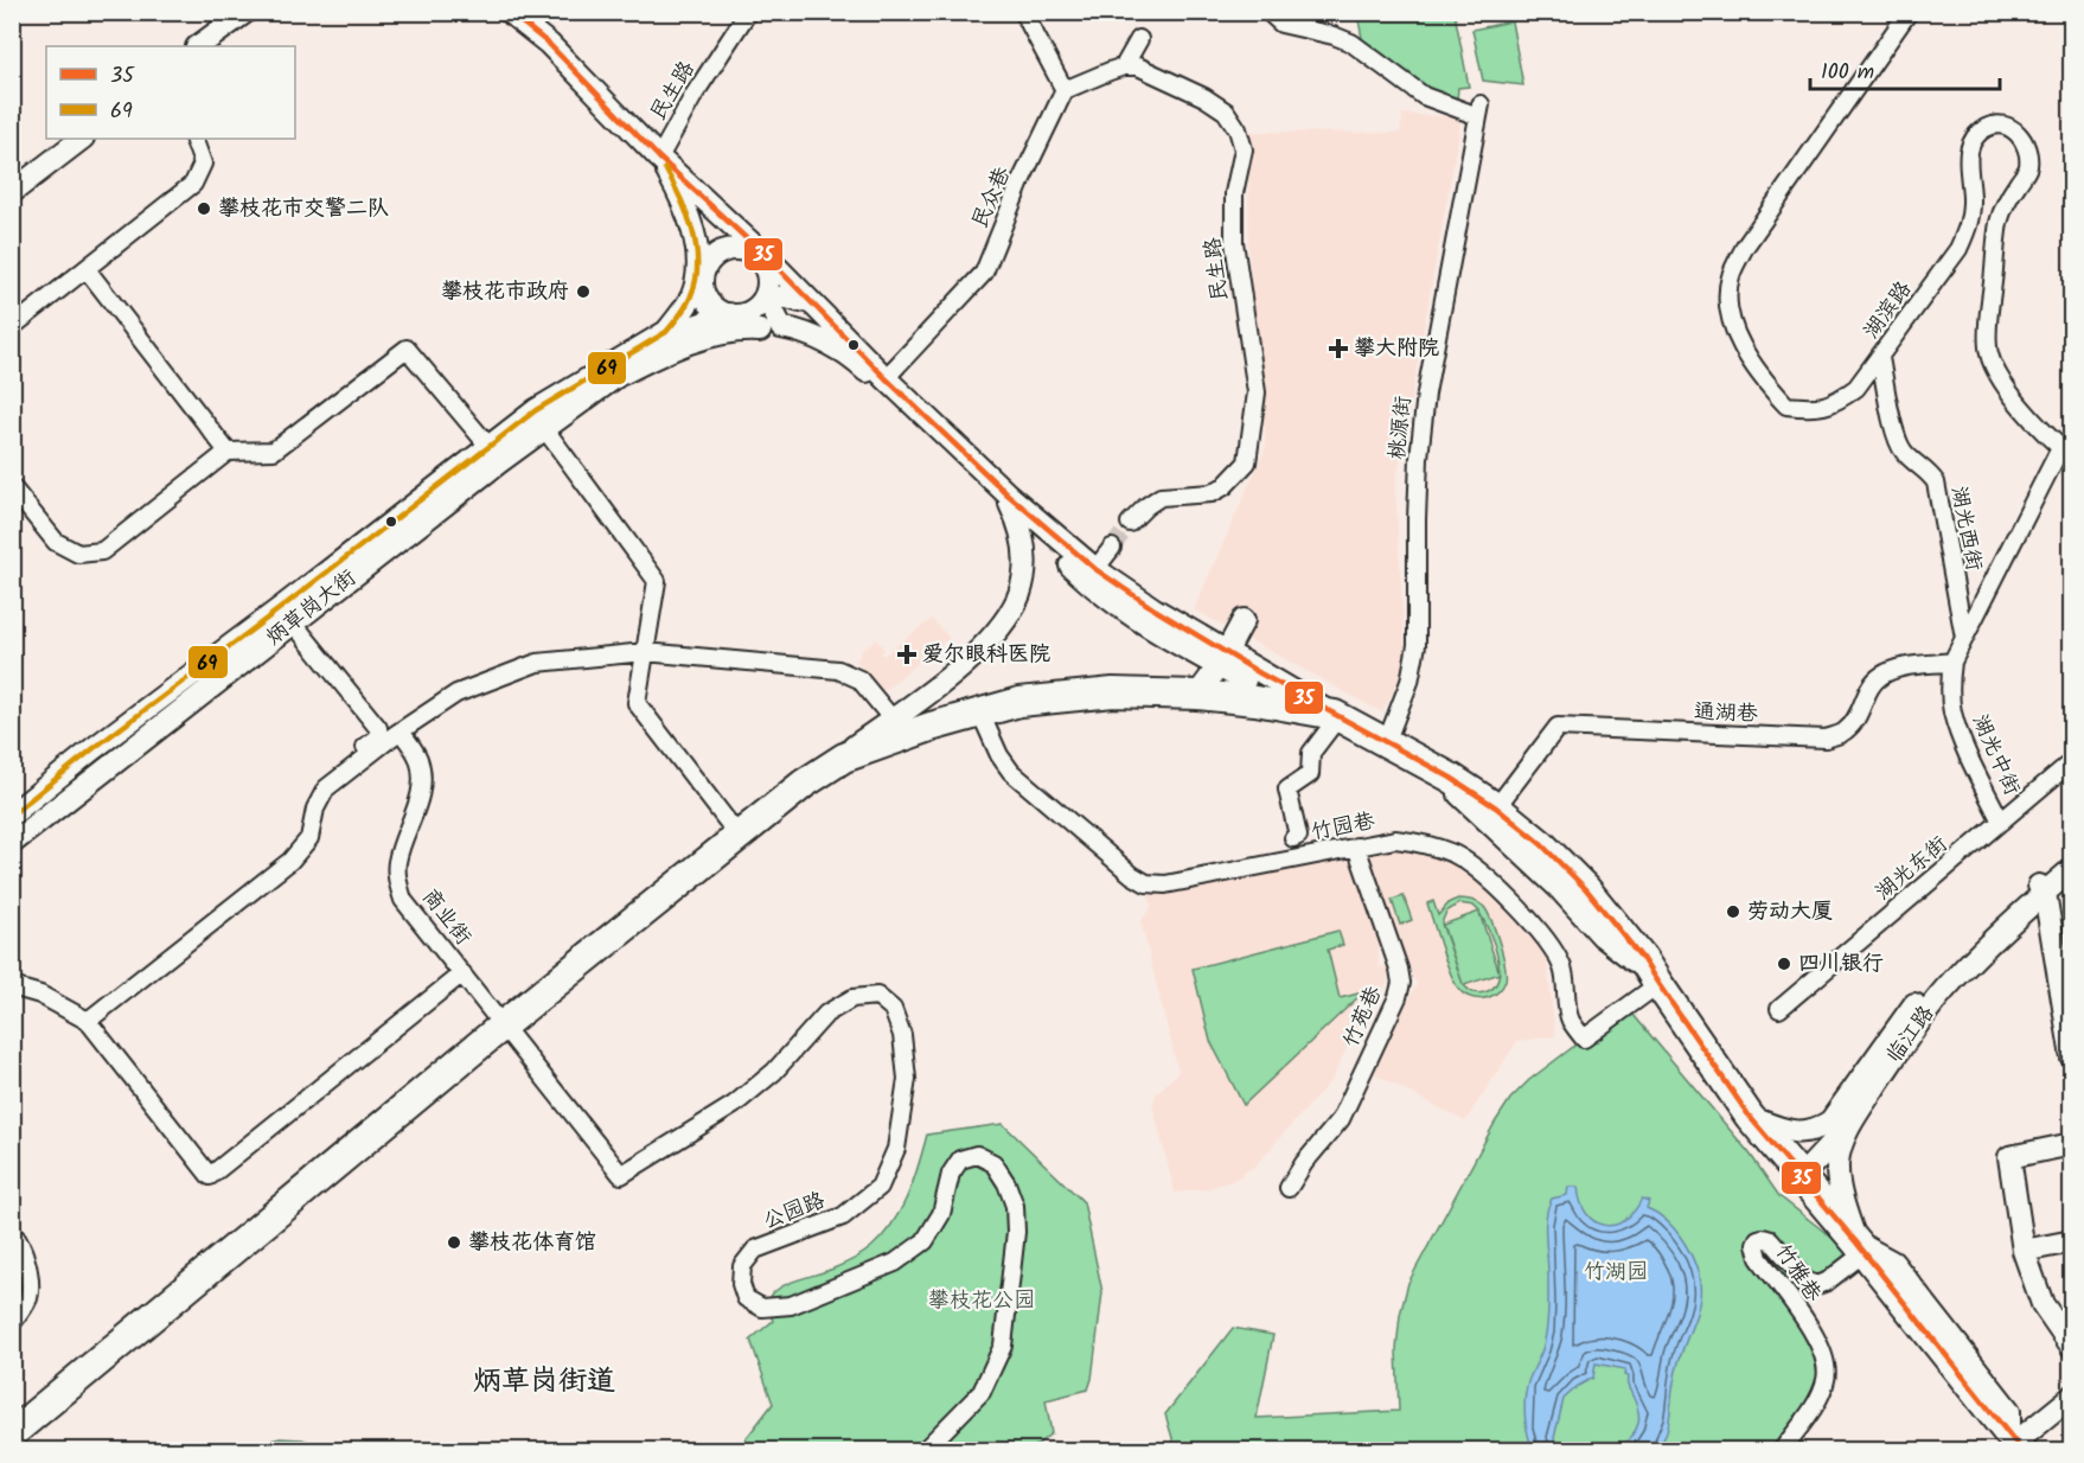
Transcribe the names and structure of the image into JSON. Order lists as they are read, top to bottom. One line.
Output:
{"streets":{"street":["民生路","民众巷","湖滨路","桃源街","湖光西街","炳草岗大街","通湖巷","湖光中街","竹园巷","湖光东街","商业街","竹苑巷","临江路","公园路","竹雅巷"]},"crossings":[["湖滨路","湖光西街"],["通湖巷","湖光中街"],["湖光中街","湖光东街"],["竹园巷","竹苑巷"],["商业街","公园路"],["临江路","竹雅巷"]],"districts":["炳草岗街道"],"parks":["竹湖园","攀枝花公园"],"places":{"other":["攀枝花市交警二队","攀枝花市政府","劳动大厦","四川银行","攀枝花体育馆"],"health":["攀大附院","爱尔眼科医院"]},"lines":["transit line 35","transit line 69"],"legend":["35","69"],"scale_bar":"100 m"}
